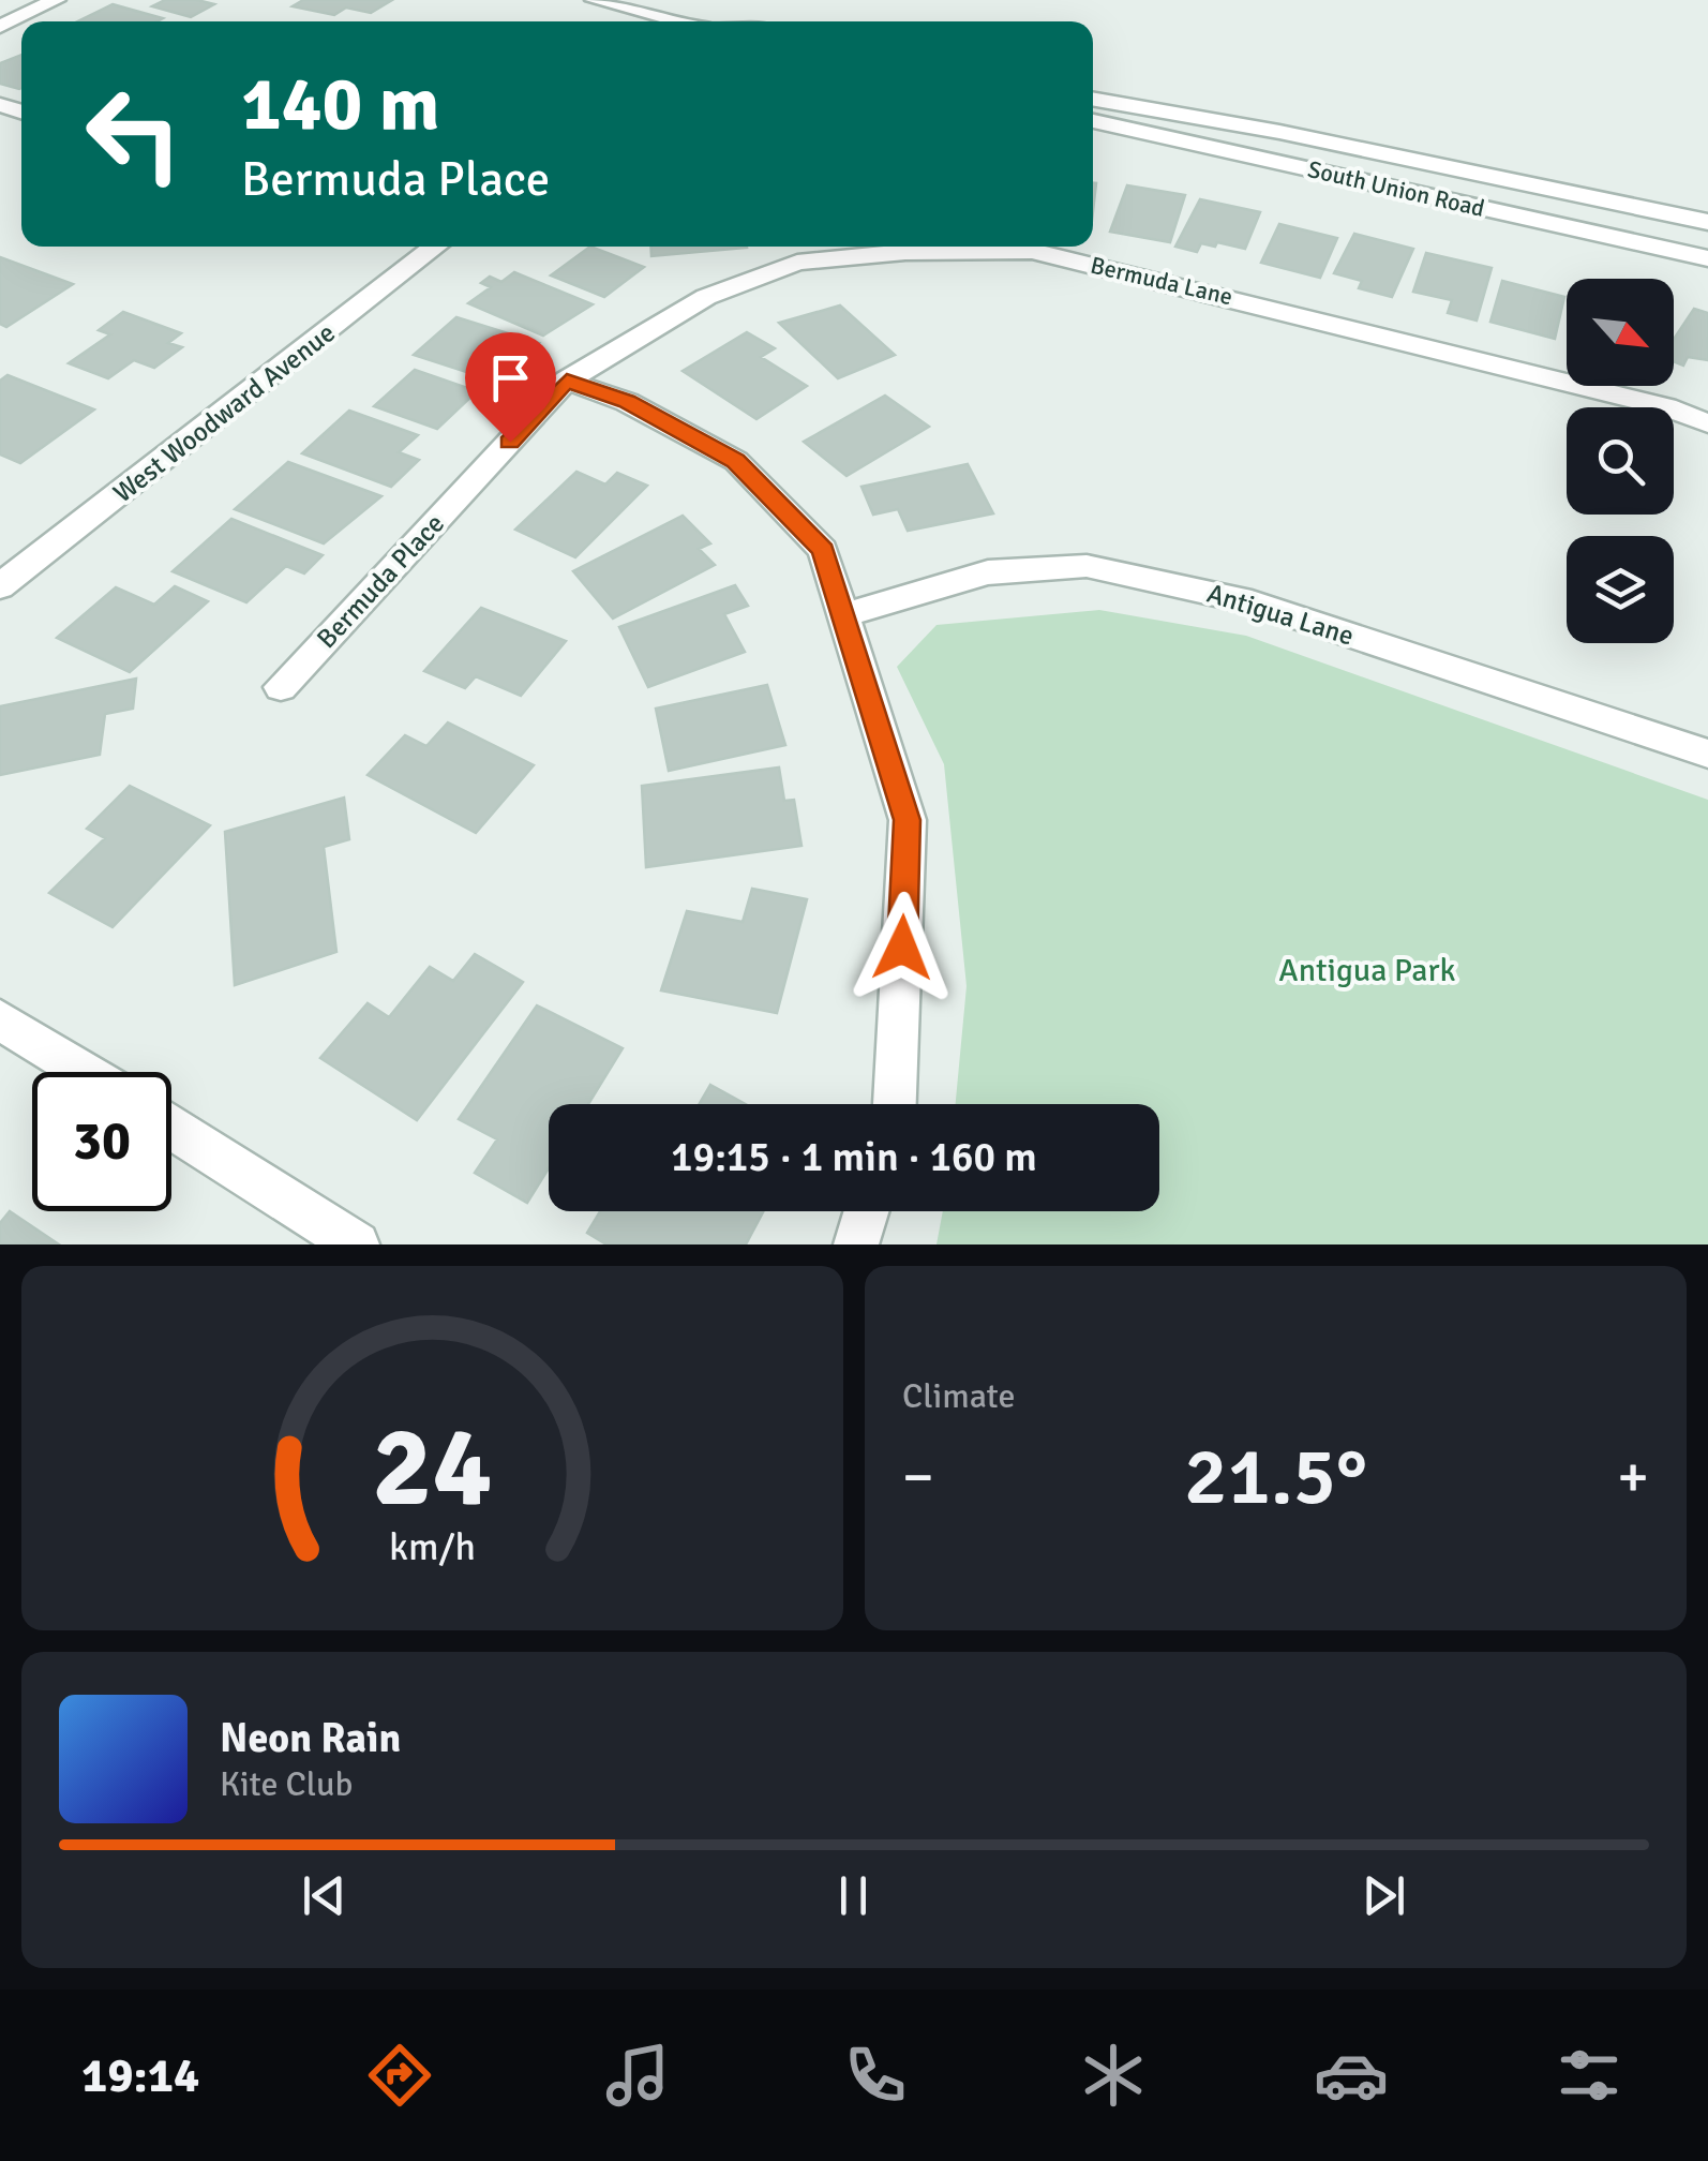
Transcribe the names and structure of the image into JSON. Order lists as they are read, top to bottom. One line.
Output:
{"streets":{"street":["South Union Road","Bermuda Lane","West Woodward Avenue","Bermuda Place","Antigua Lane"]},"crossings":[["Bermuda Lane","Bermuda Place"]],"parks":["Antigua Park"],"north":"bottom right","page":{"turn":["140 m","Bermuda Place"],"limit":"30","trip":"19:15 · 1 min · 160 m","tile":"Climate","heat":["−","21.5°","+"],"song":["Neon Rain","Kite Club"],"tabs":"19:14","gauge":["24","km/h"]}}
